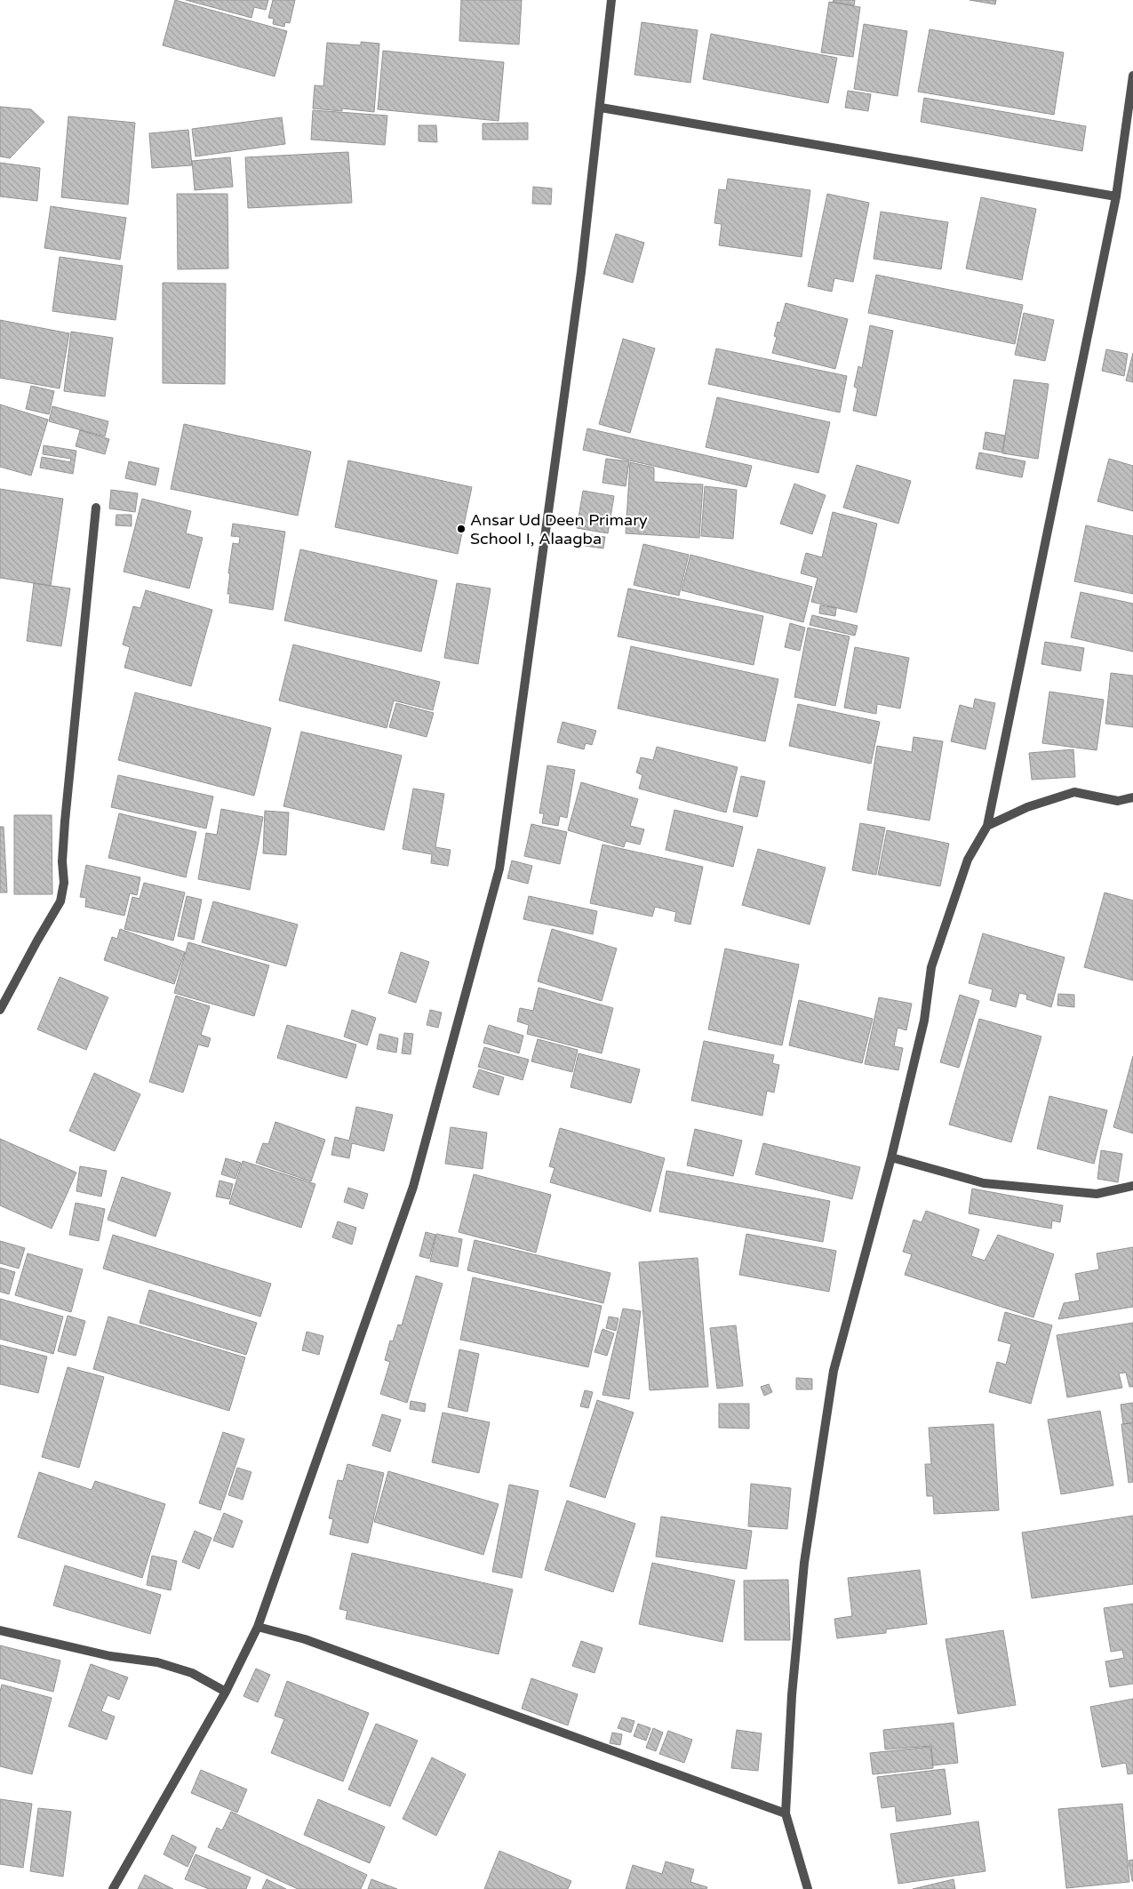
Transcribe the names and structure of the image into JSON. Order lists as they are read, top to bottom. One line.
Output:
{"places":["Ansar Ud Deen Primary School I, Alaagba"]}
